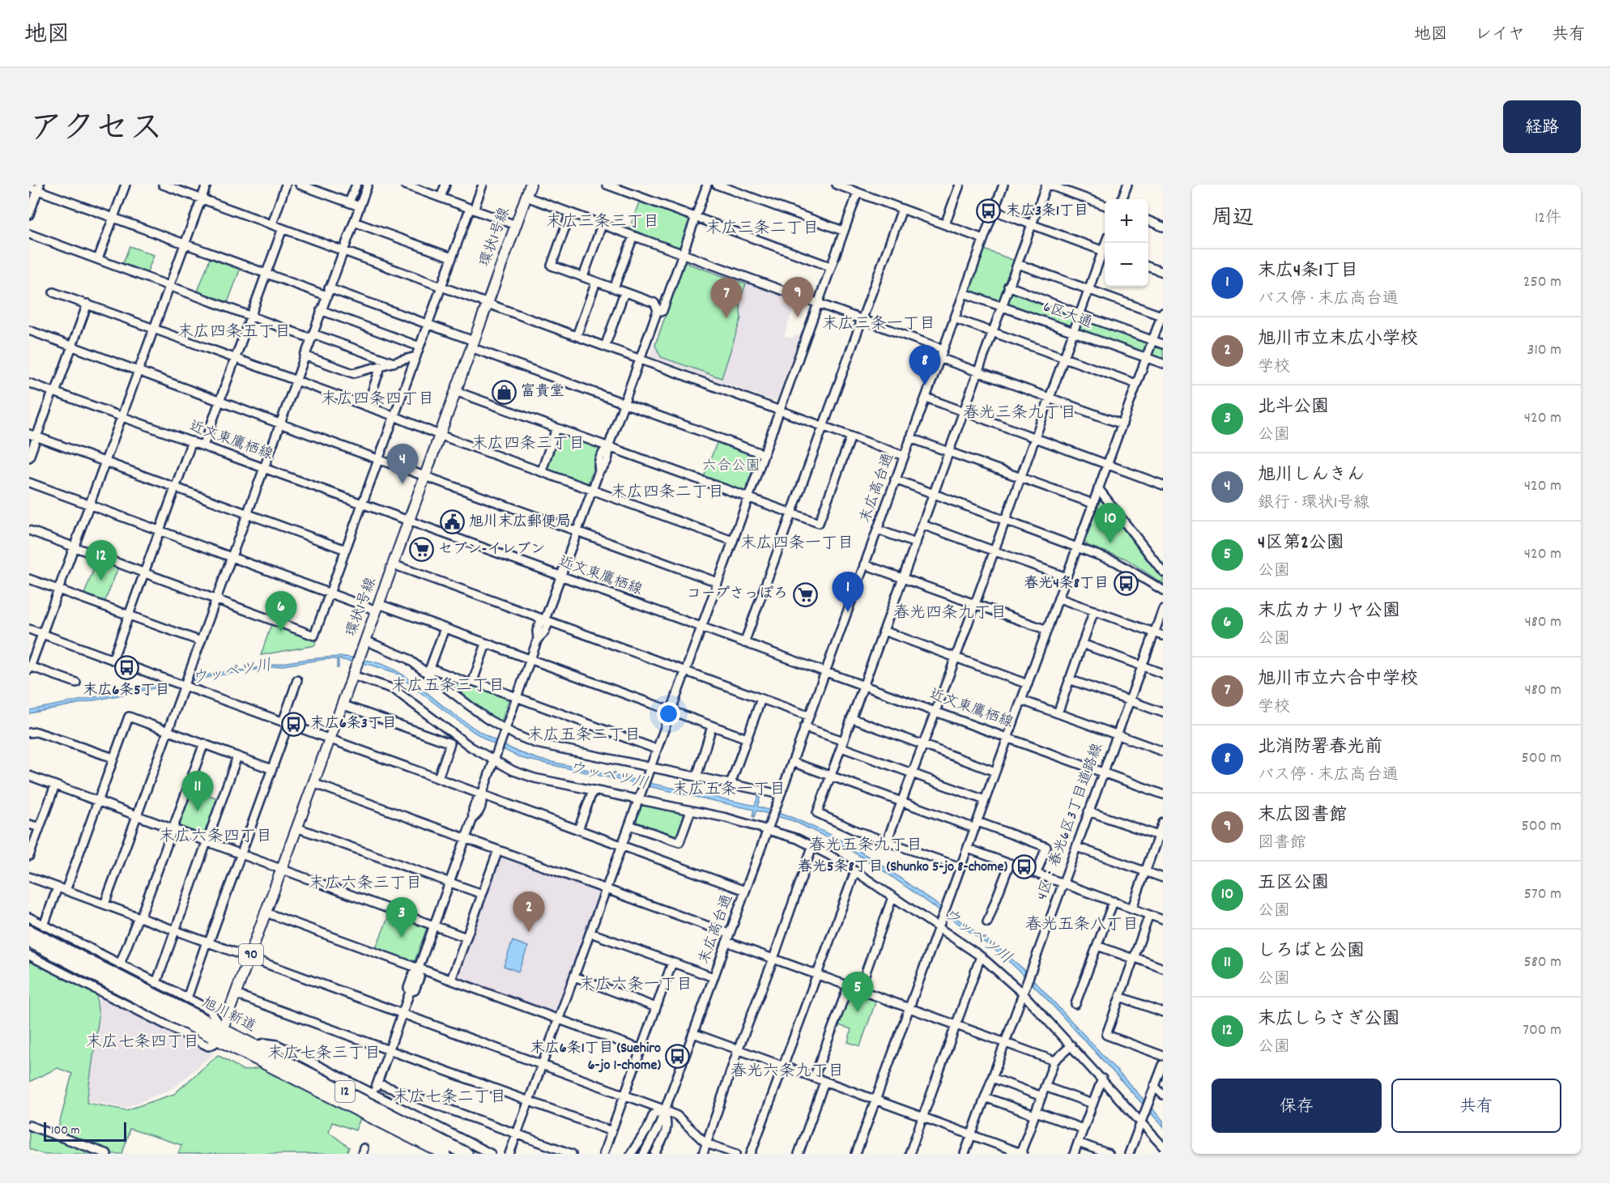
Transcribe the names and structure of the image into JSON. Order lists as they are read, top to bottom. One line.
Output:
{"streets":{"highway":["旭川新道","12"],"main road":["環状1号線","90"],"street":["6区大通","近文東鷹栖線","末広高台通","4区・春光6区3丁目道路線"]},"crossings":[["環状1号線","近文東鷹栖線"],["環状1号線","旭川新道"],["6区大通","末広高台通"],["近文東鷹栖線","末広高台通"],["近文東鷹栖線","4区・春光6区3丁目道路線"]],"districts":["末広三条三丁目","末広三条二丁目","末広三条一丁目","末広四条五丁目","末広四条四丁目","春光三条九丁目","末広四条三丁目","末広四条二丁目","末広四条一丁目","春光四条九丁目","末広五条三丁目","末広五条二丁目","末広五条一丁目","末広六条四丁目","春光五条九丁目","末広六条三丁目","春光五条八丁目","末広六条一丁目","末広七条四丁目","末広七条三丁目","春光六条九丁目","末広七条二丁目"],"water":["ウッペツ川"],"parks":["六合公園"],"places":{"bus stop":["末広3条1丁目","春光4条8丁目","末広6条5丁目","末広6条3丁目","春光5条8丁目 (Shunko 5-jo 8-chome)","末広6条1丁目 (Suehiro 6-jo 1-chome)"],"shop":["富貴堂"],"public building":["旭川末広郵便局"],"supermarket":["セブン-イレブン","コープさっぽろ"]},"scale_bar":"100 m","page":{"header":"地図","nav":["地図","レイヤ","共有"],"title":"アクセス","buttons":["経路",["保存","共有"]],"heading":["周辺","12件"],"map_buttons":["+","−"],"list":[{"mark":"1","name":"末広4条1丁目","note":"バス停 · 末広高台通","value":"250 m"},{"mark":"2","name":"旭川市立末広小学校","note":"学校","value":"310 m"},{"mark":"3","name":"北斗公園","note":"公園","value":"420 m"},{"mark":"4","name":"旭川しんきん","note":"銀行 · 環状1号線","value":"420 m"},{"mark":"5","name":"4区第2公園","note":"公園","value":"420 m"},{"mark":"6","name":"末広カナリヤ公園","note":"公園","value":"480 m"},{"mark":"7","name":"旭川市立六合中学校","note":"学校","value":"480 m"},{"mark":"8","name":"北消防署春光前","note":"バス停 · 末広高台通","value":"500 m"},{"mark":"9","name":"末広図書館","note":"図書館","value":"500 m"},{"mark":"10","name":"五区公園","note":"公園","value":"570 m"},{"mark":"11","name":"しろばと公園","note":"公園","value":"580 m"},{"mark":"12","name":"末広しらさぎ公園","note":"公園","value":"700 m"}],"pins":["9","7","8","4","10","12","1","6","11","2","3","5"],"scale":"100 m"}}
